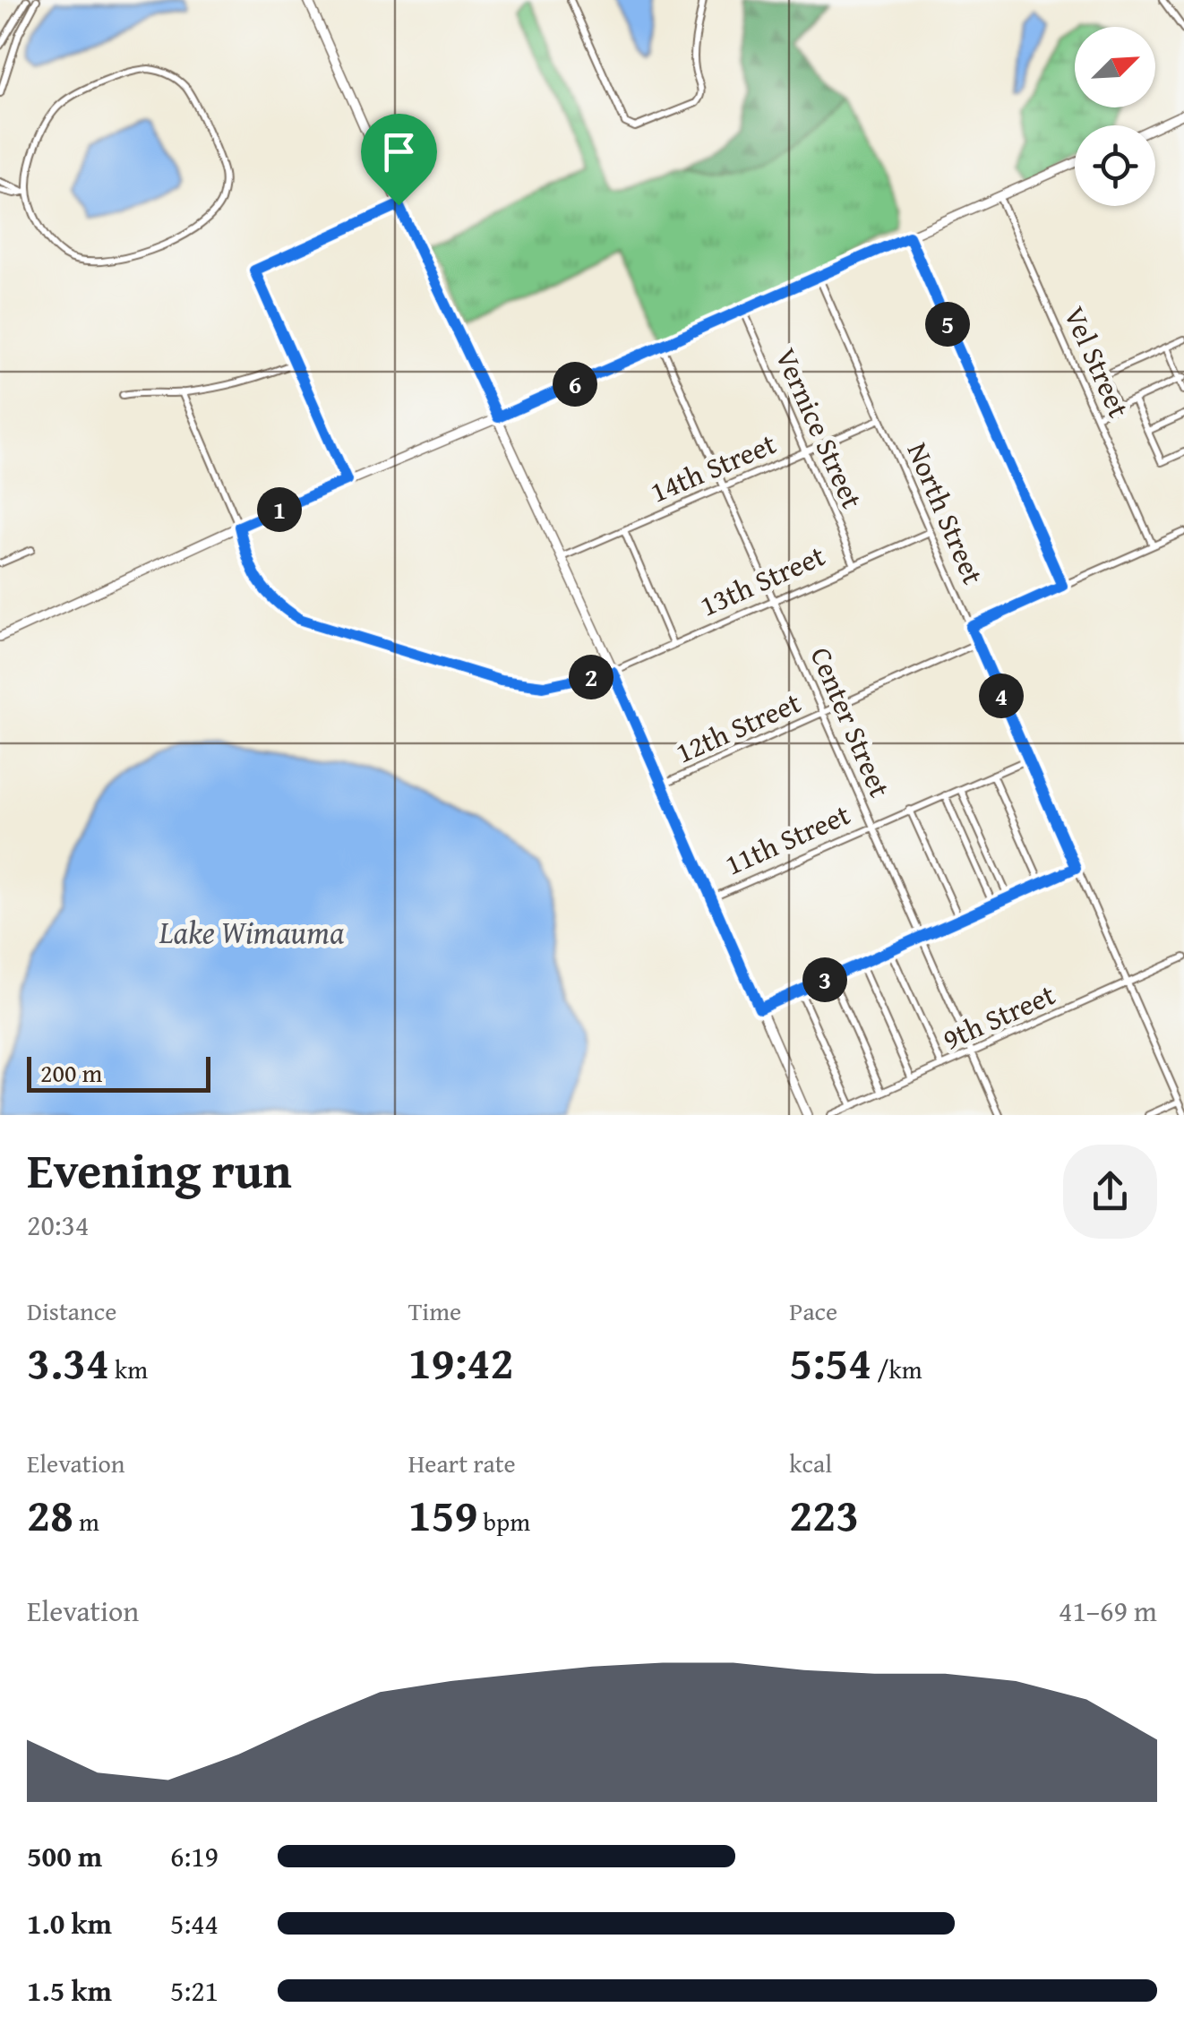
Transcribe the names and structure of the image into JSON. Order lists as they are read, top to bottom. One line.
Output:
{"streets":{"street":["Vel Street","Vernice Street","14th Street","North Street","13th Street","Center Street","12th Street","11th Street","9th Street"]},"crossings":[["Vernice Street","14th Street"],["Vernice Street","13th Street"],["14th Street","North Street"],["14th Street","Center Street"],["North Street","13th Street"],["North Street","12th Street"],["North Street","11th Street"],["North Street","9th Street"],["13th Street","Center Street"],["Center Street","12th Street"],["Center Street","11th Street"],["Center Street","9th Street"]],"water":["Lake Wimauma"],"scale_bar":"200 m","north":"top right","page":{"pins":["5","6","1","2","4","3"],"scale":"200 m","heading":["Evening run","20:34"],"stats":[["Distance","3.34 km"],["Time","19:42"],["Pace","5:54 /km"],["Elevation","28 m"],["Heart rate","159 bpm"],["kcal","223"]],"chart":["Elevation","41–69 m"],"list":[{"name":"500 m","note":"6:19"},{"name":"1.0 km","note":"5:44"},{"name":"1.5 km","note":"5:21"}]}}
